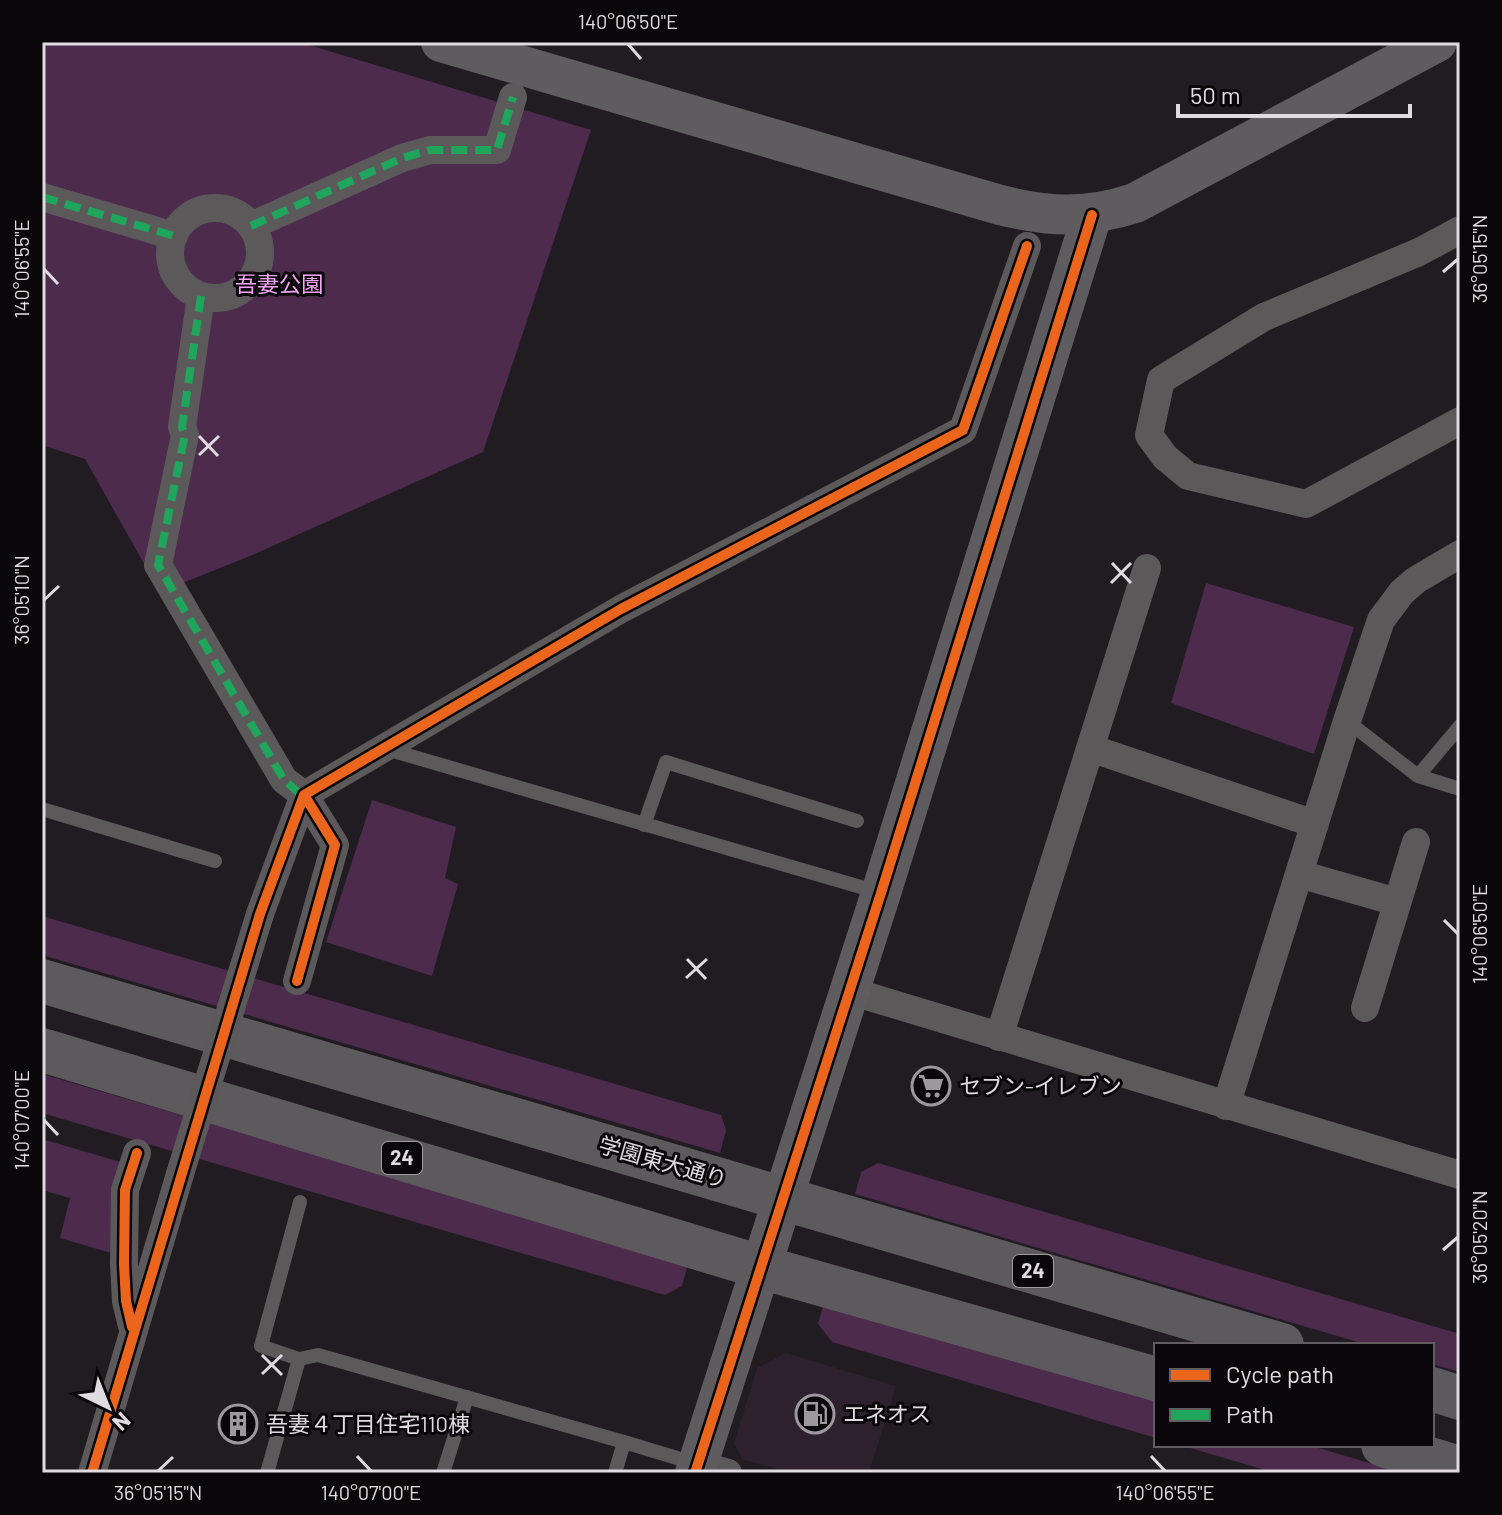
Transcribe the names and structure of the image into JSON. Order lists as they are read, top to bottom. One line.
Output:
{"streets":{"main road":["24","学園東大通り"]},"parks":["吾妻公園"],"places":{"supermarket":["セブン-イレブン"],"fuel station":["エネオス"],"building":["吾妻４丁目住宅110棟"]},"legend":["Cycle path","Path"],"scale_bar":"50 m","north":"bottom right","coordinates":["140°06'50\"E","36°05'15\"N","140°06'55\"E","36°05'10\"N","140°07'00\"E","36°05'20\"N"]}
